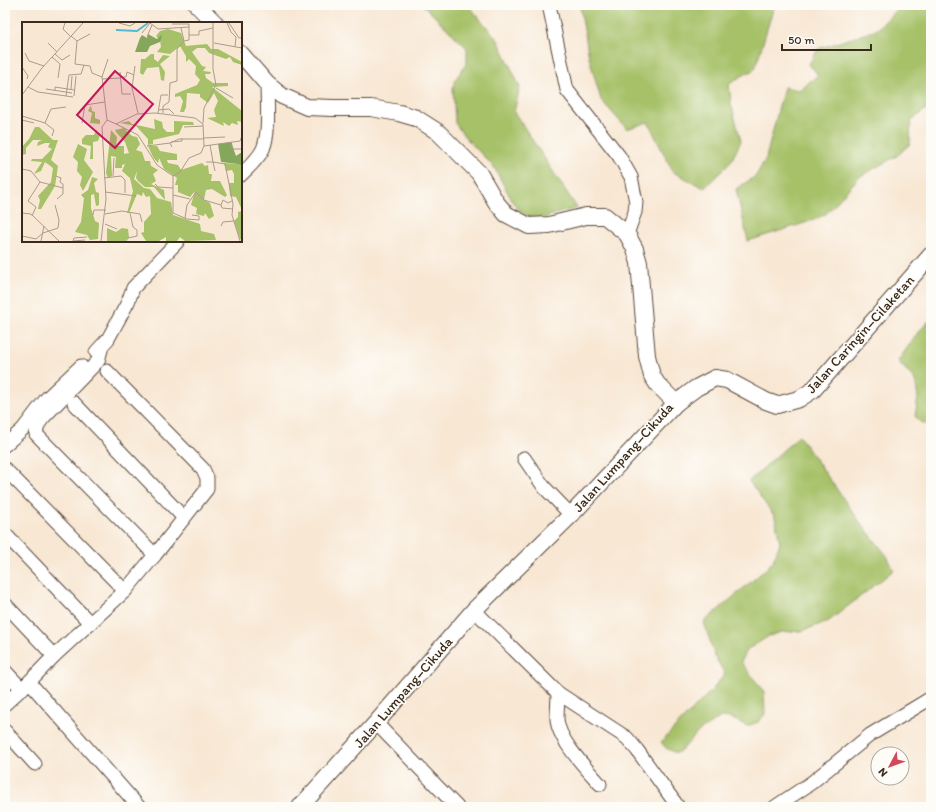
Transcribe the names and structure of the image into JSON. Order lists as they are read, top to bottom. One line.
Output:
{"streets":{"street":["Jalan Caringin–Cilaketan","Jalan Lumpang–Cikuda"]},"crossings":[["Jalan Caringin–Cilaketan","Jalan Lumpang–Cikuda"]],"scale_bar":"50 m","north":"bottom left"}
